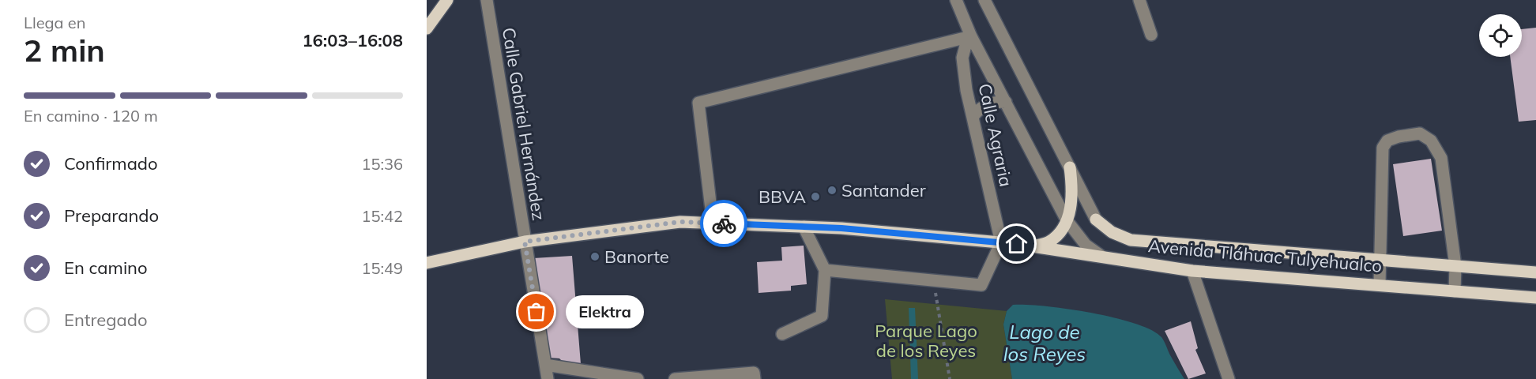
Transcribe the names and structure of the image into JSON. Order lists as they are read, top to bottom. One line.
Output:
{"streets":{"main road":["Avenida Tláhuac Tulyehualco"],"street":["Calle Gabriel Hernández","Calle Agraria"]},"crossings":[["Calle Gabriel Hernández","Avenida Tláhuac Tulyehualco"],["Calle Agraria","Avenida Tláhuac Tulyehualco"]],"water":["Lago de los Reyes"],"parks":["Parque Lago de los Reyes"],"places":["Santander","BBVA","Banorte","Elektra"],"page":{"heading":["2 min","Llega en","16:03–16:08"],"bar":"En camino · 120 m","list":[["Confirmado","15:36"],["Preparando","15:42"],["En camino","15:49"],"Entregado"],"bubble":"Elektra"}}
